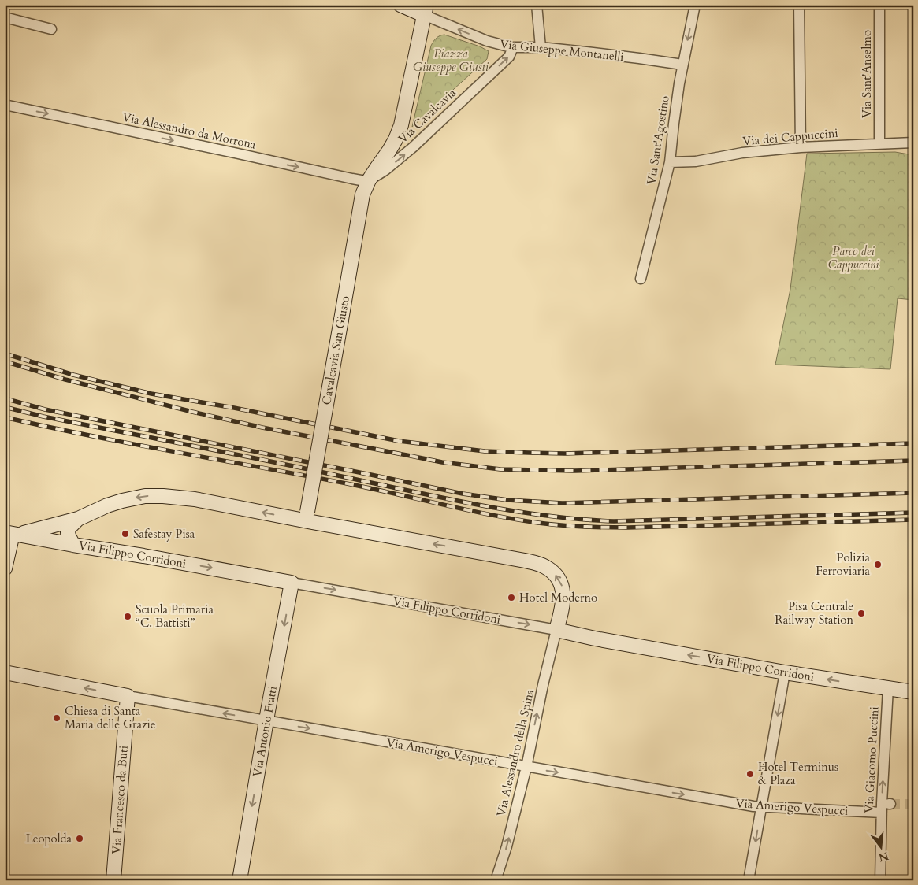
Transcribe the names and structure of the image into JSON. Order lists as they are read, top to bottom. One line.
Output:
{"streets":{"street":["Via Giuseppe Montanelli","Via Sant'Anselmo","Via Cavalcavia","Via Alessandro da Morrona","Via dei Cappuccini","Via Sant'Agostino","Cavalcavia San Giusto","Via Filippo Corridoni","Via Antonio Fratti","Via Amerigo Vespucci","Via Alessandro della Spina","Via Giacomo Puccini","Via Francesco da Buti"]},"crossings":[["Via Giuseppe Montanelli","Via Cavalcavia"],["Via Giuseppe Montanelli","Via Sant'Agostino"],["Via Sant'Anselmo","Via dei Cappuccini"],["Via Cavalcavia","Via Alessandro da Morrona"],["Via Cavalcavia","Cavalcavia San Giusto"],["Via Alessandro da Morrona","Cavalcavia San Giusto"],["Via dei Cappuccini","Via Sant'Agostino"],["Via Filippo Corridoni","Via Antonio Fratti"],["Via Filippo Corridoni","Via Alessandro della Spina"],["Via Filippo Corridoni","Via Giacomo Puccini"],["Via Antonio Fratti","Via Amerigo Vespucci"],["Via Amerigo Vespucci","Via Alessandro della Spina"],["Via Amerigo Vespucci","Via Giacomo Puccini"],["Via Amerigo Vespucci","Via Francesco da Buti"]],"one_way":["Via Cavalcavia","Via Alessandro da Morrona","Via Antonio Fratti","Via Alessandro della Spina","Via Giacomo Puccini"],"parks":["Piazza Giuseppe Giusti","Parco dei Cappuccini"],"places":["Safestay Pisa","Polizia Ferroviaria","Hotel Moderno","Pisa Centrale Railway Station","Scuola Primaria “C. Battisti”","Chiesa di Santa Maria delle Grazie","Hotel Terminus & Plaza","Leopolda"],"north":"bottom"}
